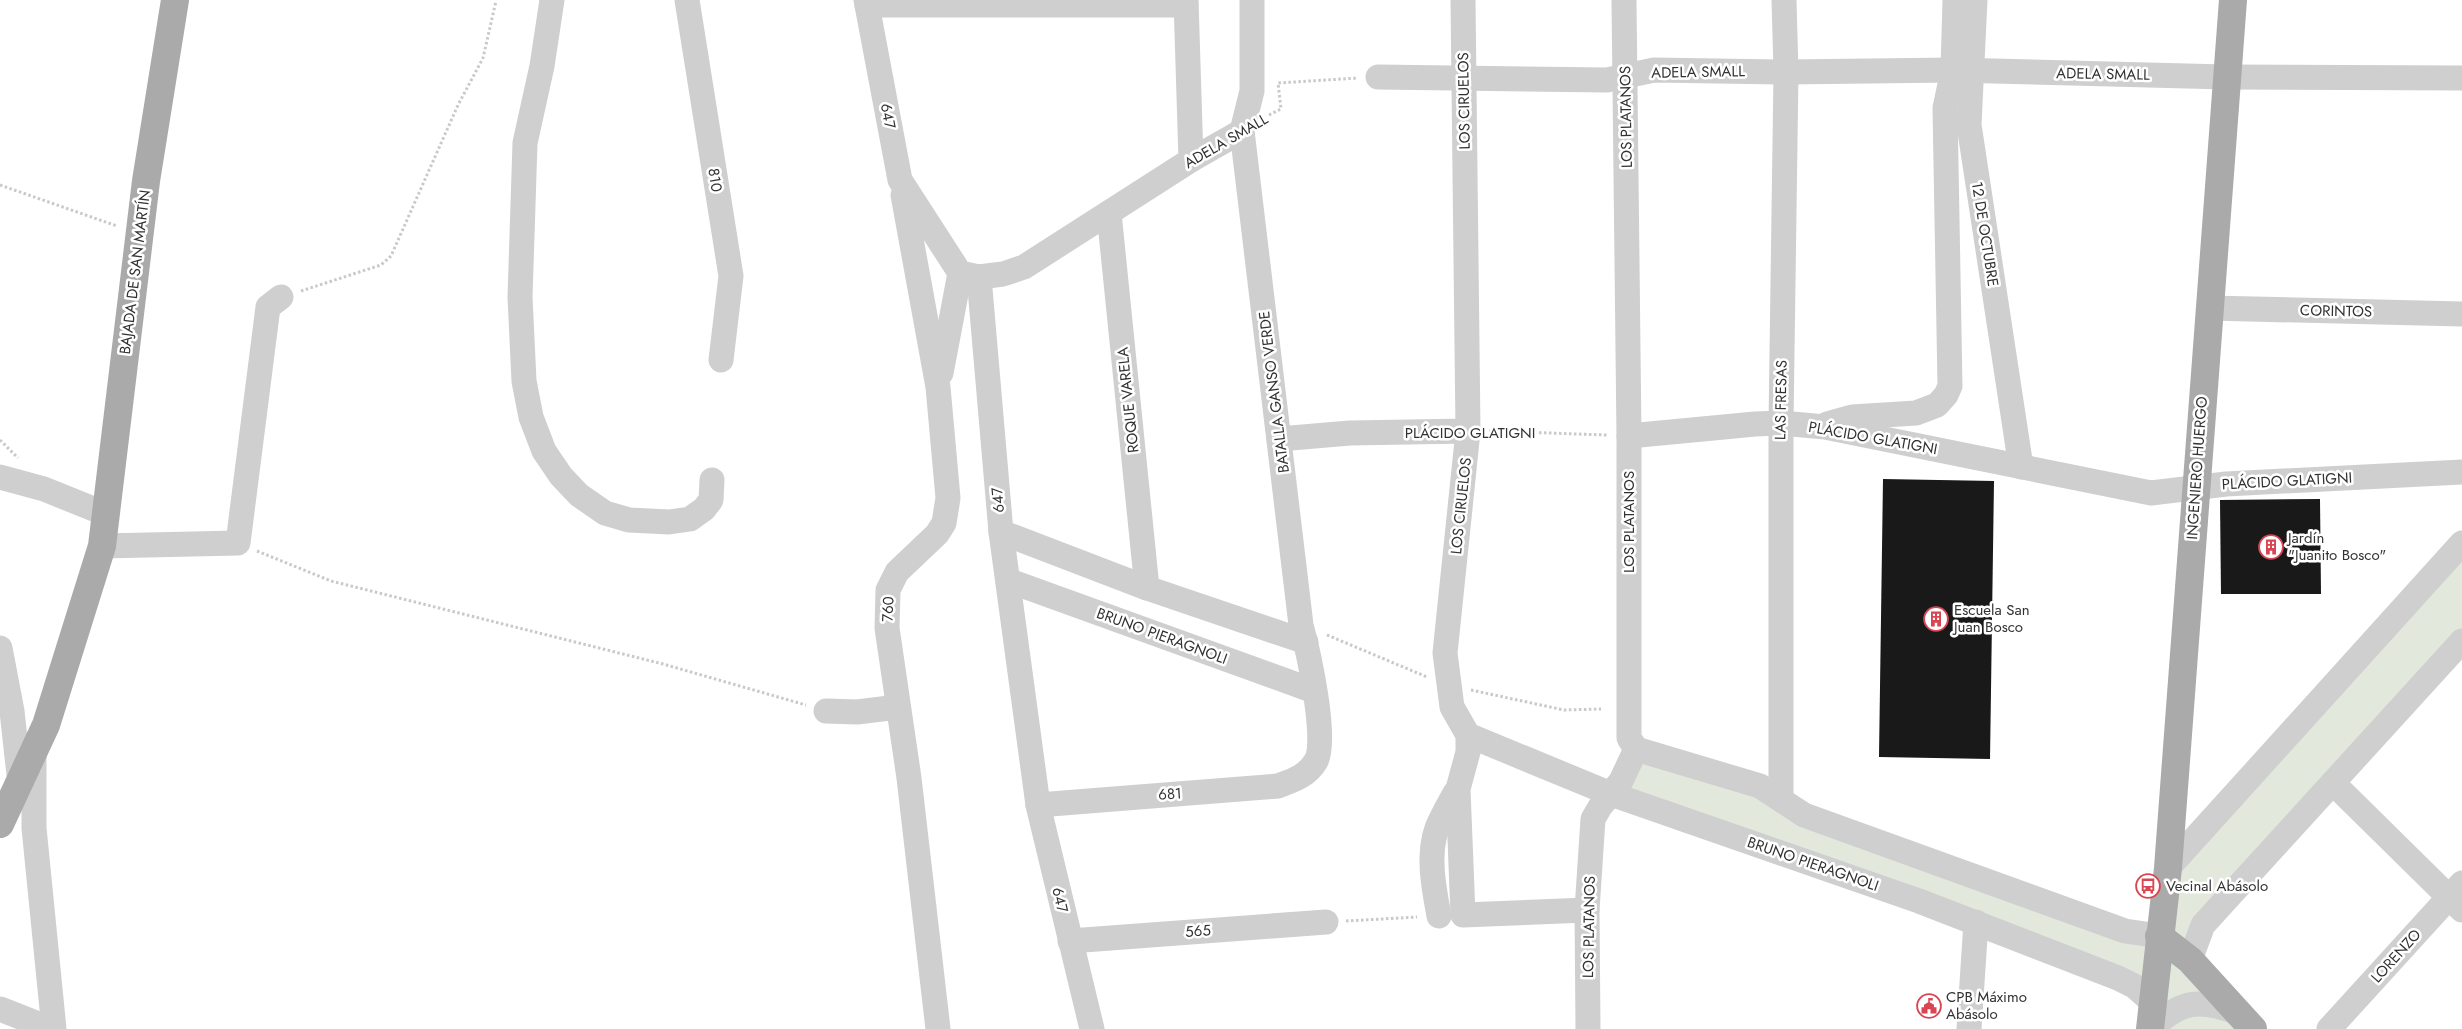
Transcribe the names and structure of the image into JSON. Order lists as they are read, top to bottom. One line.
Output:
{"streets":{"main road":["BAJADA DE SAN MARTÍN","INGENIERO HUERGO"],"street":["ADELA SMALL","LOS CIRUELOS","647","LOS PLATANOS","810","12 DE OCTUBRE","CORINTOS","BATALLA GANSO VERDE","ROQUE VARELA","LAS FRESAS","PLÁCIDO GLATIGNI","760","BRUNO PIERAGNOLI","681","565","LORENZO"]},"crossings":[["ADELA SMALL","LOS CIRUELOS"],["ADELA SMALL","647"],["ADELA SMALL","LOS PLATANOS"],["ADELA SMALL","12 DE OCTUBRE"],["ADELA SMALL","BATALLA GANSO VERDE"],["ADELA SMALL","ROQUE VARELA"],["ADELA SMALL","LAS FRESAS"],["ADELA SMALL","INGENIERO HUERGO"],["LOS CIRUELOS","PLÁCIDO GLATIGNI"],["LOS CIRUELOS","BRUNO PIERAGNOLI"],["647","760"],["647","BRUNO PIERAGNOLI"],["647","681"],["647","565"],["LOS PLATANOS","PLÁCIDO GLATIGNI"],["LOS PLATANOS","BRUNO PIERAGNOLI"],["12 DE OCTUBRE","PLÁCIDO GLATIGNI"],["CORINTOS","INGENIERO HUERGO"],["BATALLA GANSO VERDE","PLÁCIDO GLATIGNI"],["BATALLA GANSO VERDE","BRUNO PIERAGNOLI"],["BATALLA GANSO VERDE","681"],["LAS FRESAS","PLÁCIDO GLATIGNI"],["PLÁCIDO GLATIGNI","INGENIERO HUERGO"],["INGENIERO HUERGO","BRUNO PIERAGNOLI"]],"places":{"building":["Jardín \"Juanito Bosco\"","Escuela San Juan Bosco"],"bus stop":["Vecinal Abásolo"],"public building":["CPB Máximo Abásolo"]}}
